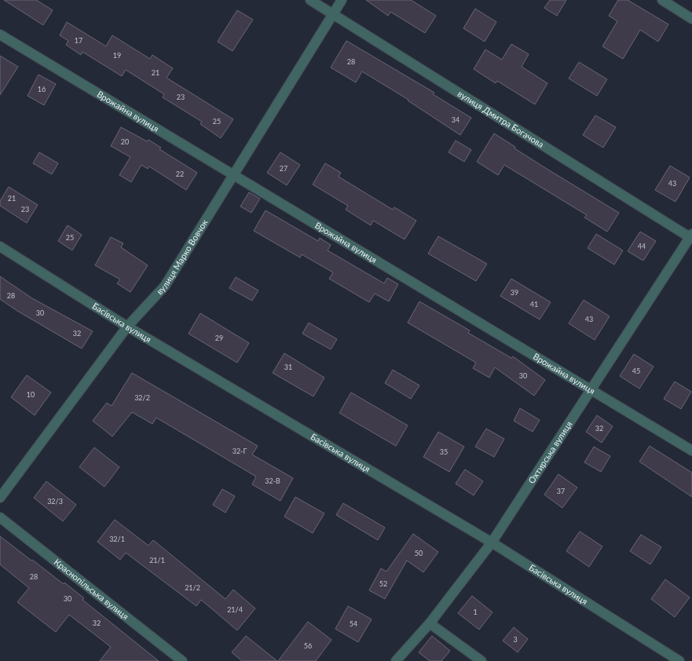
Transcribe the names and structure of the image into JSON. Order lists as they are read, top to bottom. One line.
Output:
{"streets":{"street":["Врожайна вулиця","вулиця Дмитра Богачова","вулиця Марко Вовчок","Басівська вулиця","Охтирська вулиця","Краснопільська вулиця"]},"crossings":[["Врожайна вулиця","вулиця Марко Вовчок"],["Врожайна вулиця","Охтирська вулиця"],["вулиця Дмитра Богачова","вулиця Марко Вовчок"],["вулиця Дмитра Богачова","Охтирська вулиця"],["вулиця Марко Вовчок","Басівська вулиця"],["Басівська вулиця","Охтирська вулиця"]],"house_numbers":["17","19","28","21","16","23","34","25","20","27","22","43","21","23","25","44","39","28","41","30","43","32","29","31","45","30","10","32/2","32","32-Г","35","32-В","37","32/3","32/1","50","21/1","28","52","21/2","30","21/4","1","32","54","3","56"]}
